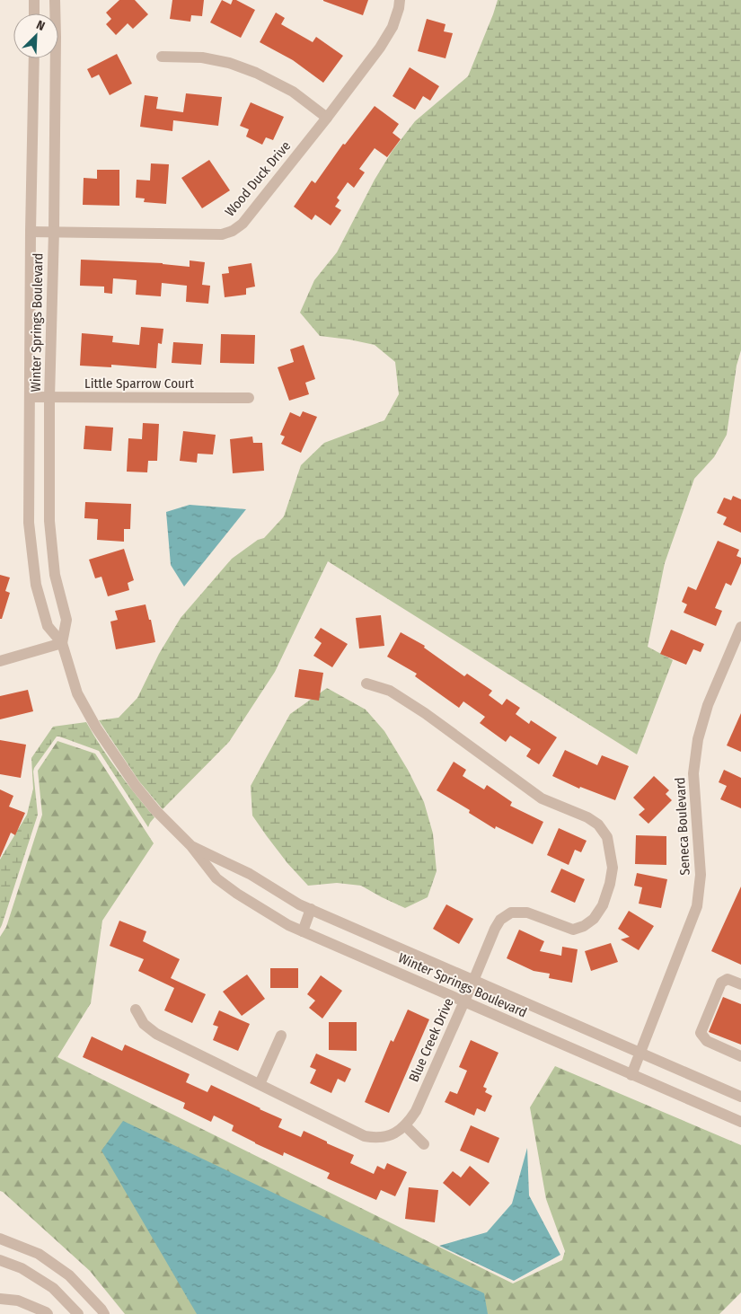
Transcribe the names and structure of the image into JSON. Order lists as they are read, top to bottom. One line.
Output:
{"streets":{"street":["Wood Duck Drive","Winter Springs Boulevard","Little Sparrow Court","Seneca Boulevard","Blue Creek Drive"]},"crossings":[["Wood Duck Drive","Winter Springs Boulevard"],["Winter Springs Boulevard","Little Sparrow Court"],["Winter Springs Boulevard","Seneca Boulevard"],["Winter Springs Boulevard","Blue Creek Drive"]],"north":"top right"}
